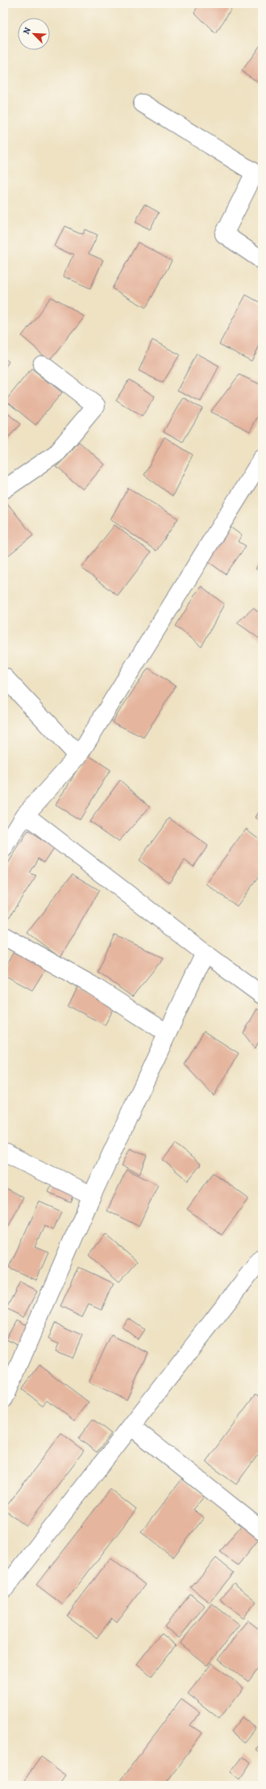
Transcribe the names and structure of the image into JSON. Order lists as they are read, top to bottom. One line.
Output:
{"north":"top left"}
